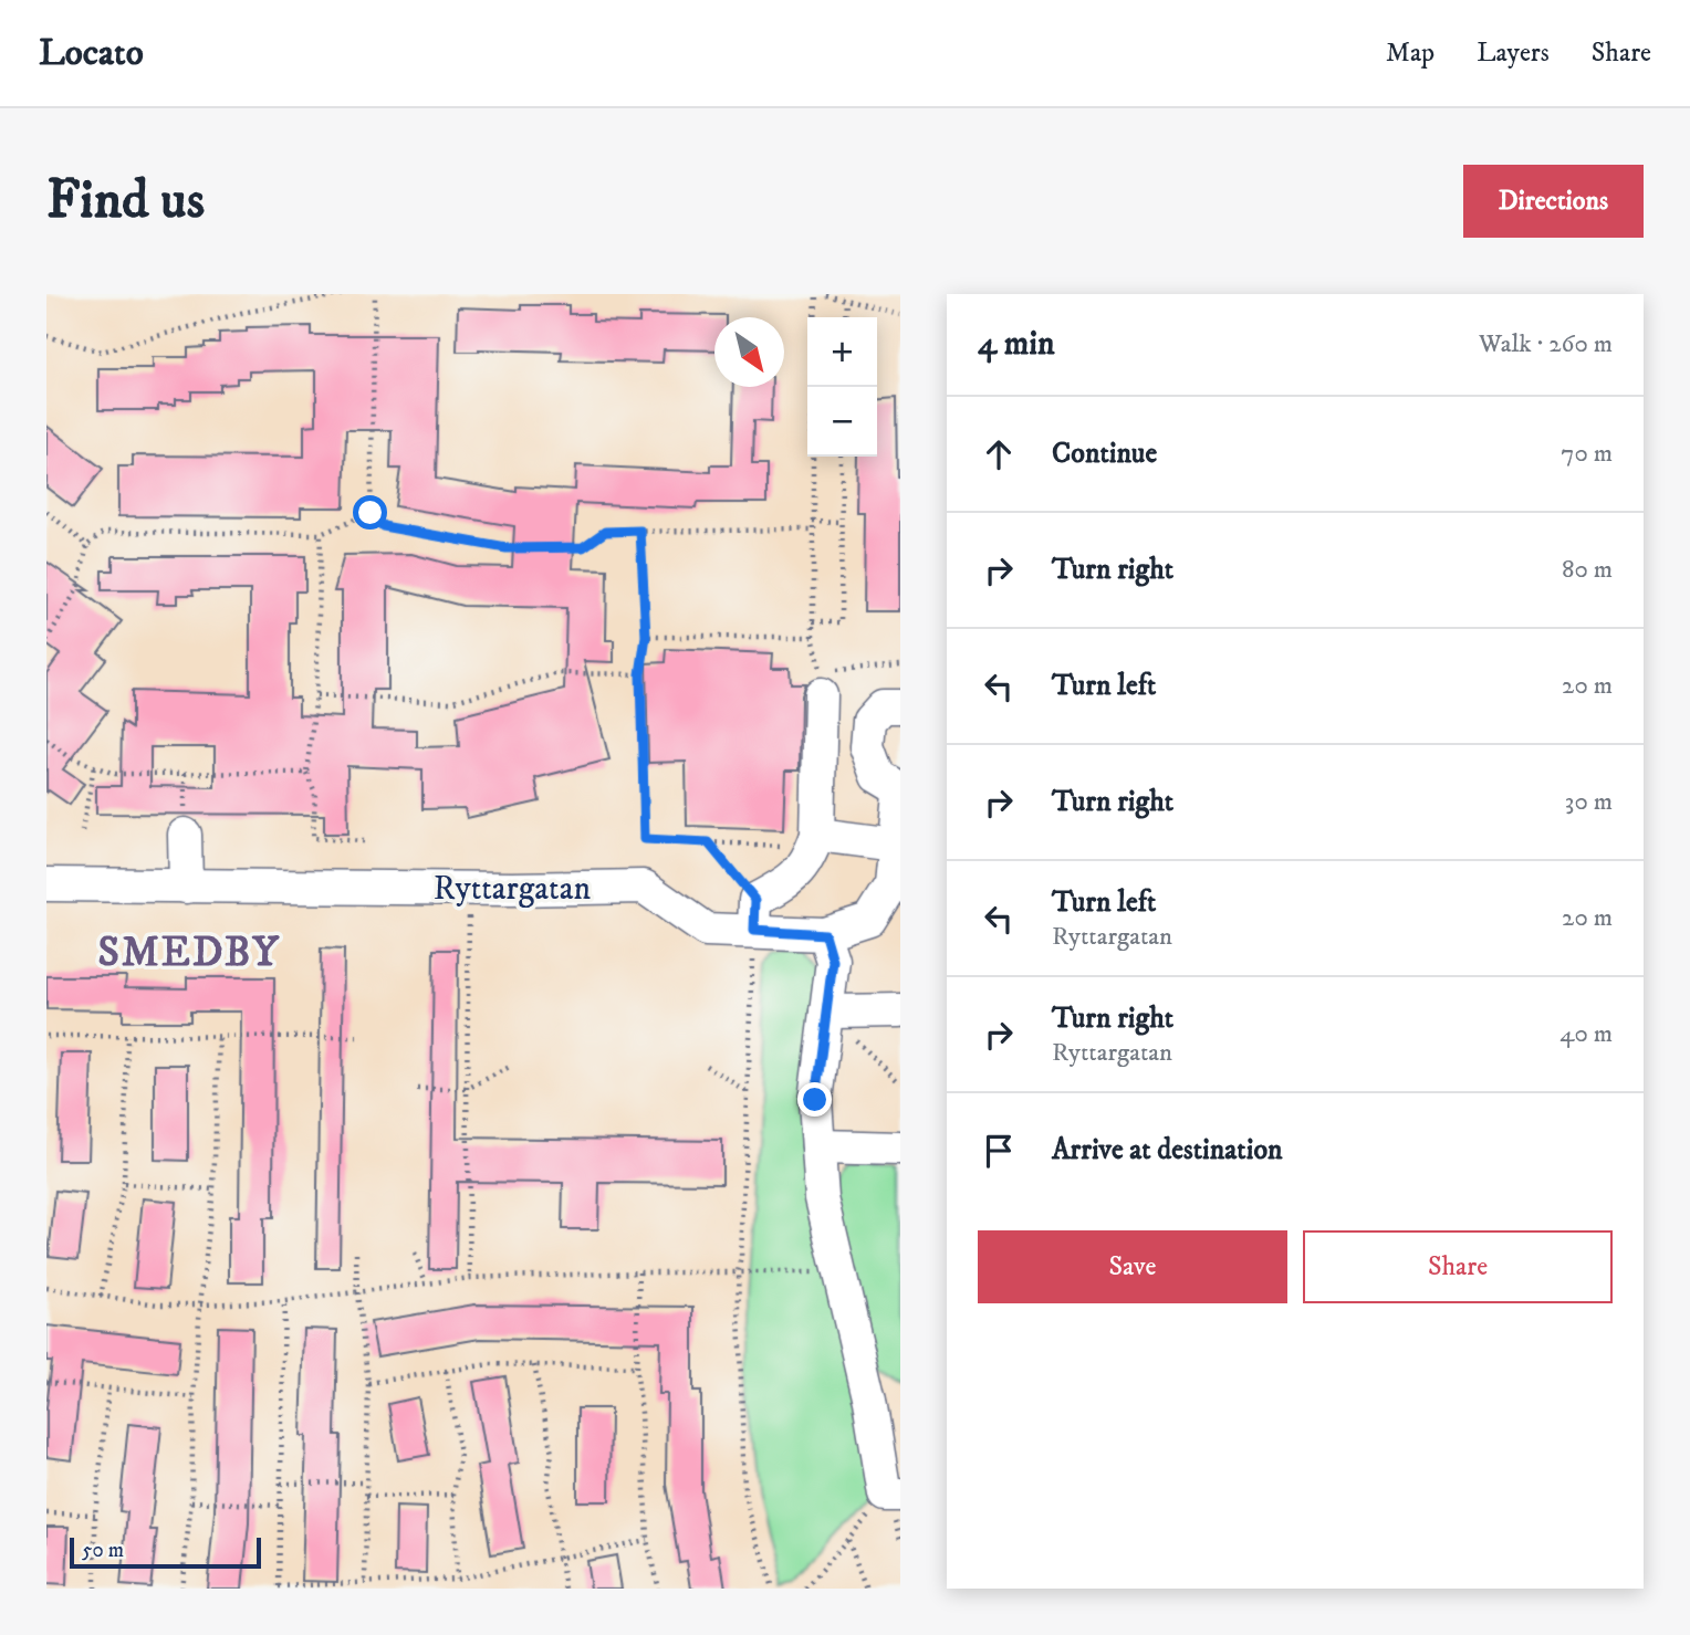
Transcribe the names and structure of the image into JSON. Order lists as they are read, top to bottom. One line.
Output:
{"streets":{"street":["Ryttargatan"]},"districts":["SMEDBY"],"scale_bar":"50 m","north":"bottom right","page":{"header":"Locato","nav":["Map","Layers","Share"],"buttons":["Directions",["Save","Share"]],"title":"Find us","heading":["4 min","Walk · 260 m"],"map_buttons":["+","−"],"list":[["Continue","70 m"],["Turn right","80 m"],["Turn left","20 m"],["Turn right","30 m"],["Turn left","Ryttargatan","20 m"],["Turn right","Ryttargatan","40 m"],"Arrive at destination"],"scale":"50 m"}}
